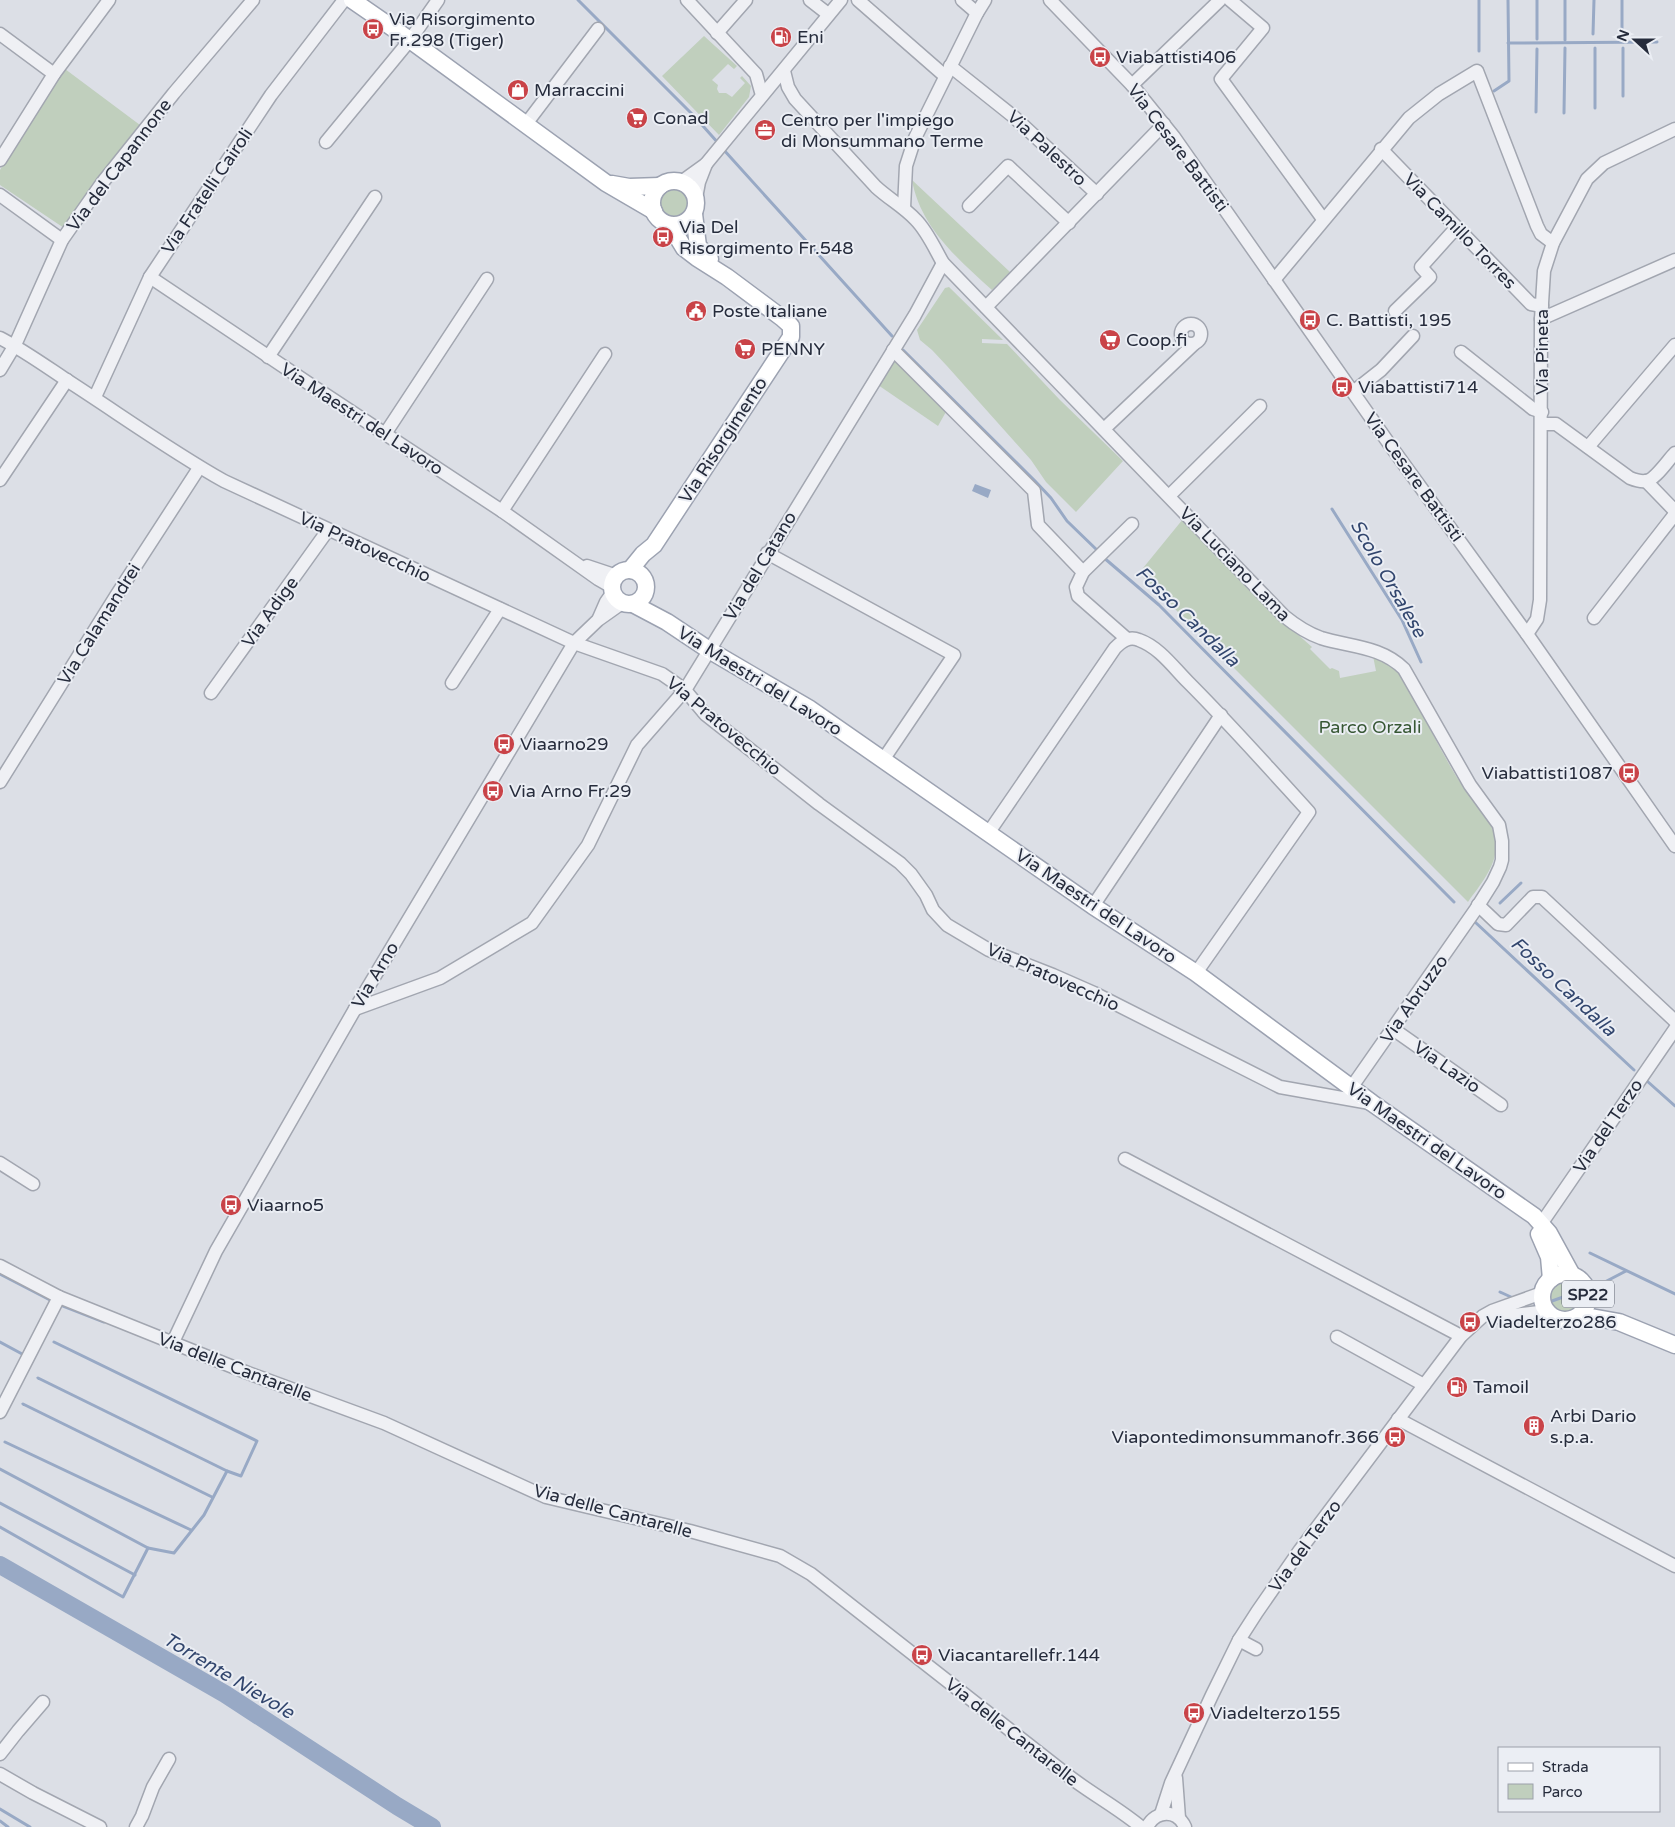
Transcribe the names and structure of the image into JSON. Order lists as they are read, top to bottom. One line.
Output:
{"streets":{"main road":["Via Maestri del Lavoro","Via Risorgimento","SP22"],"street":["Via Palestro","Via Cesare Battisti","Via del Capannone","Via Fratelli Cairoli","Via Camillo Torres","Via Pineta","Via Pratovecchio","Via Luciano Lama","Via del Catano","Via Adige","Via Calamandrei","Via Arno","Via Abruzzo","Via Lazio","Via del Terzo","Via delle Cantarelle"]},"crossings":[["Via Palestro","Via Cesare Battisti"],["Via Palestro","Via Luciano Lama"],["Via Cesare Battisti","Via Pineta"],["Via del Capannone","Via Pratovecchio"],["Via Fratelli Cairoli","Via Maestri del Lavoro"],["Via Fratelli Cairoli","Via Pratovecchio"],["Via Camillo Torres","Via Pineta"],["Via Maestri del Lavoro","Via Risorgimento"],["Via Maestri del Lavoro","Via Pratovecchio"],["Via Maestri del Lavoro","Via del Catano"],["Via Maestri del Lavoro","Via Arno"],["Via Maestri del Lavoro","Via Abruzzo"],["Via Maestri del Lavoro","Via del Terzo"],["Via Maestri del Lavoro","SP22"],["Via Risorgimento","Via Arno"],["Via Pratovecchio","Via del Catano"],["Via Pratovecchio","Via Adige"],["Via Pratovecchio","Via Calamandrei"],["Via Pratovecchio","Via Arno"],["Via Luciano Lama","Via del Catano"],["Via Luciano Lama","Via Abruzzo"],["Via del Catano","Via Arno"],["Via Arno","Via delle Cantarelle"],["Via Abruzzo","Via Lazio"],["Via del Terzo","Via delle Cantarelle"]],"water":["Scolo Orsalese","Fosso Candalla","Torrente Nievole"],"parks":["Parco Orzali"],"places":{"bus stop":["Via Risorgimento Fr.298 (Tiger)","Viabattisti406","Via Del Risorgimento Fr.548","C. Battisti, 195","Viabattisti714","Viaarno29","Viabattisti1087","Via Arno Fr.29","Viaarno5","Viadelterzo286","Viapontedimonsummanofr.366","Viacantarellefr.144","Viadelterzo155"],"fuel station":["Eni","Tamoil"],"shop":["Marraccini"],"supermarket":["Conad","Coop.fi","PENNY"],"office":["Centro per l'impiego di Monsummano Terme"],"public building":["Poste Italiane"],"building":["Arbi Dario s.p.a."]},"legend":["Strada","Parco"],"north":"left"}
